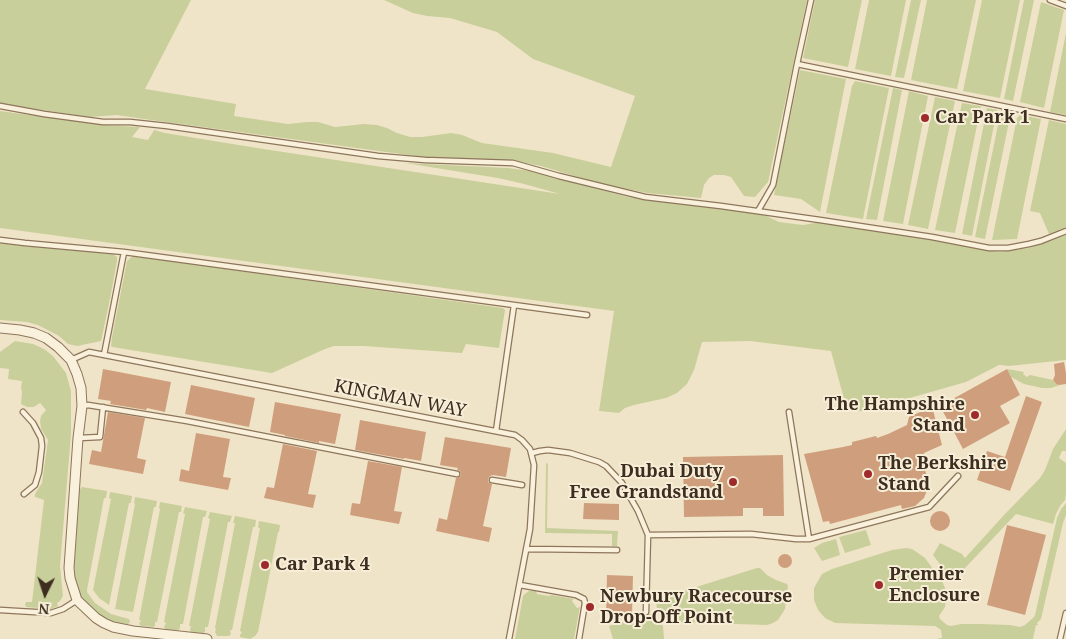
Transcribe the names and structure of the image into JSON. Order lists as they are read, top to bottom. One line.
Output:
{"streets":{"lane":["KINGMAN WAY"]},"places":["Car Park 1","The Hampshire Stand","The Berkshire Stand","Dubai Duty Free Grandstand","Car Park 4","Premier Enclosure","Newbury Racecourse Drop-Off Point"],"north":"bottom"}
